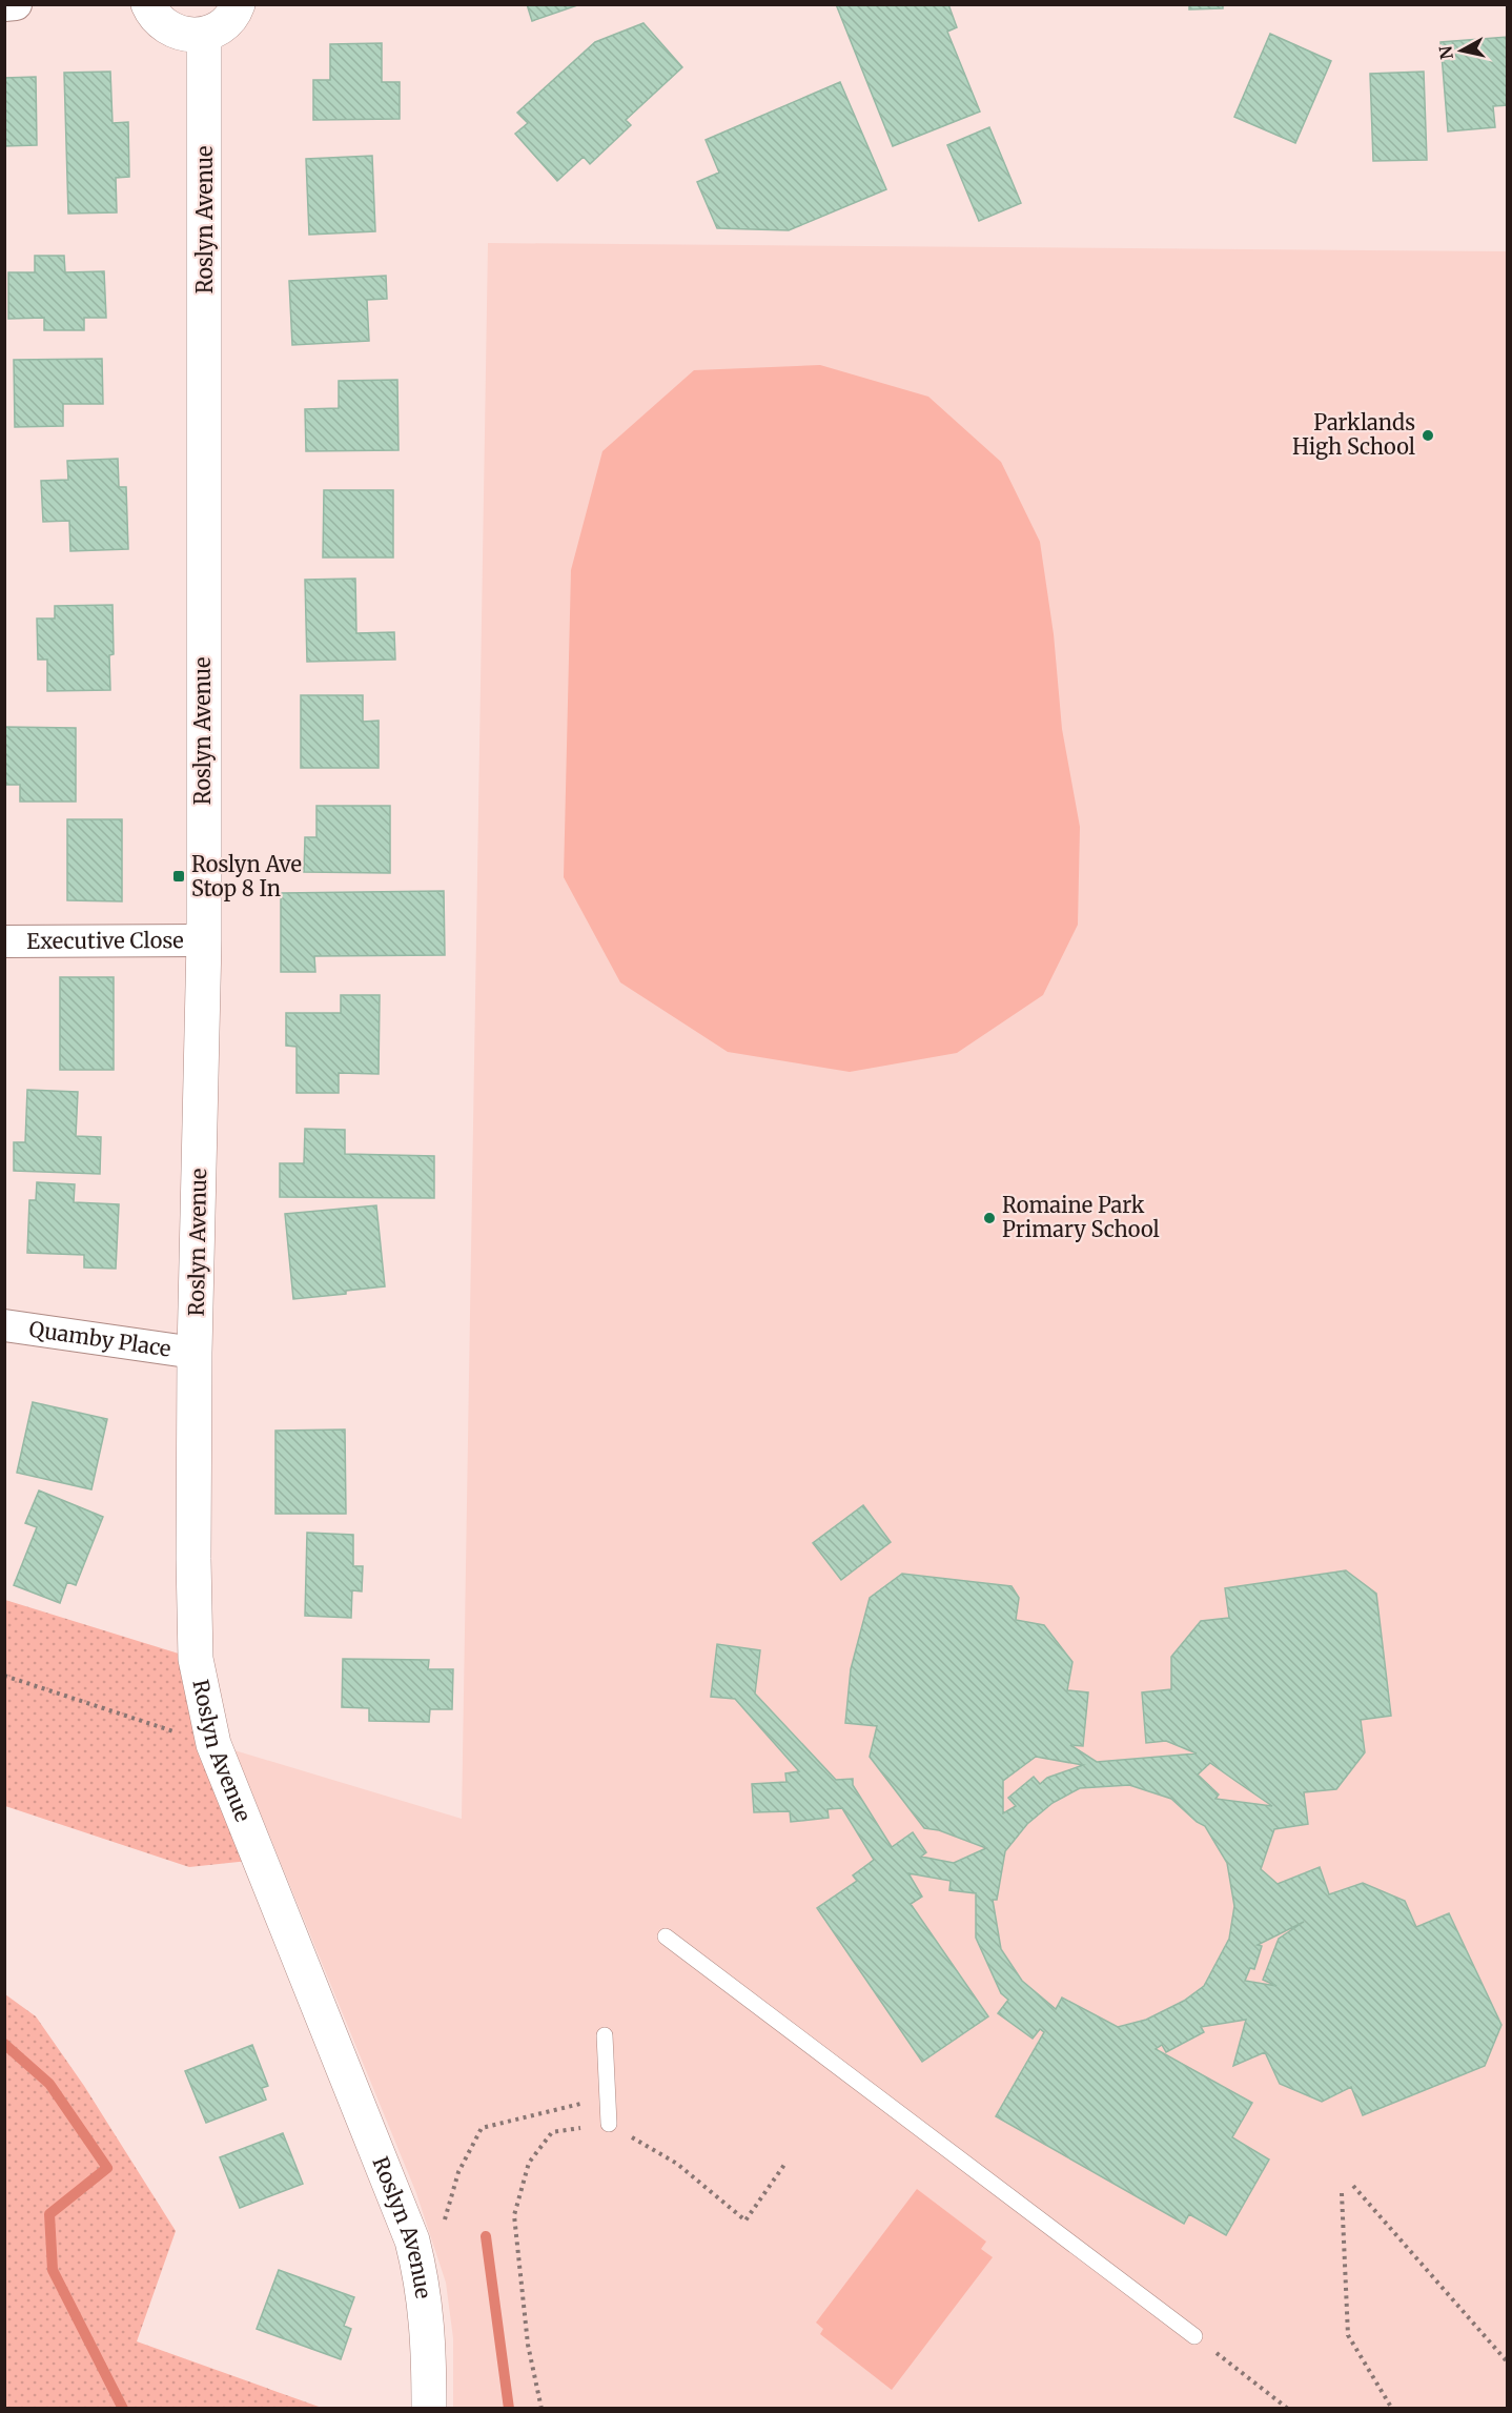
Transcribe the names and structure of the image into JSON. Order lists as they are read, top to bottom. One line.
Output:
{"streets":{"street":["Roslyn Avenue","Executive Close","Quamby Place"]},"crossings":[["Roslyn Avenue","Executive Close"],["Roslyn Avenue","Quamby Place"]],"places":{"other":["Parklands High School","Romaine Park Primary School"],"transit":["Roslyn Ave Stop 8 In"]},"north":"left"}
